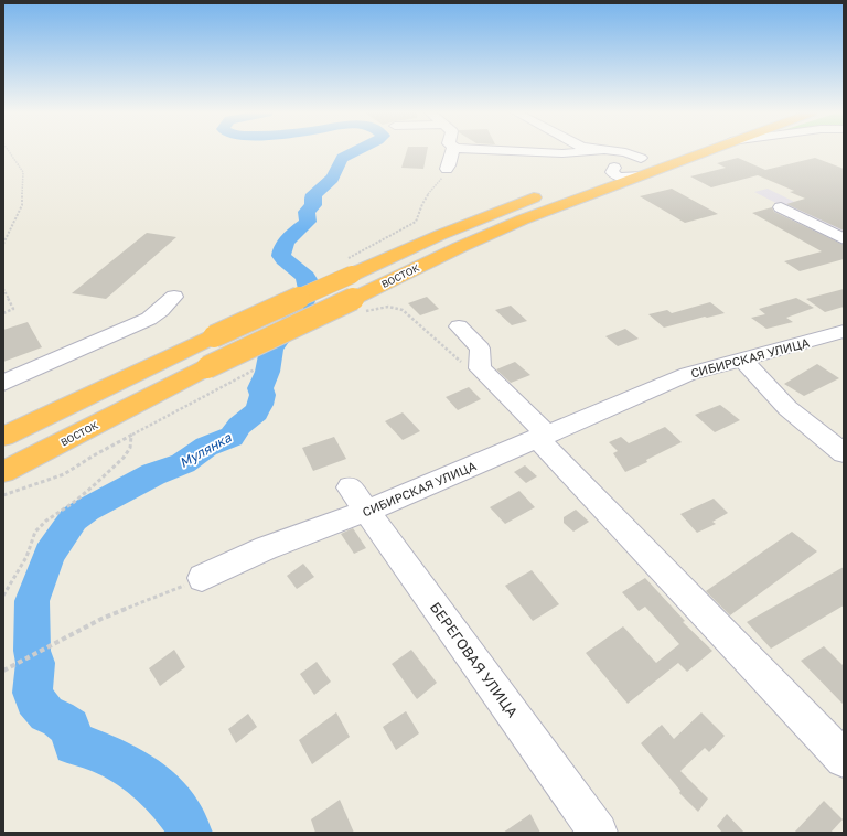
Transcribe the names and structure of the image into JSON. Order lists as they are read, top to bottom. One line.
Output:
{"streets":{"highway":["ВОСТОК"],"street":["СИБИРСКАЯ УЛИЦА","БЕРЕГОВАЯ УЛИЦА"]},"crossings":[["СИБИРСКАЯ УЛИЦА","БЕРЕГОВАЯ УЛИЦА"]],"water":["Мулянка"]}
